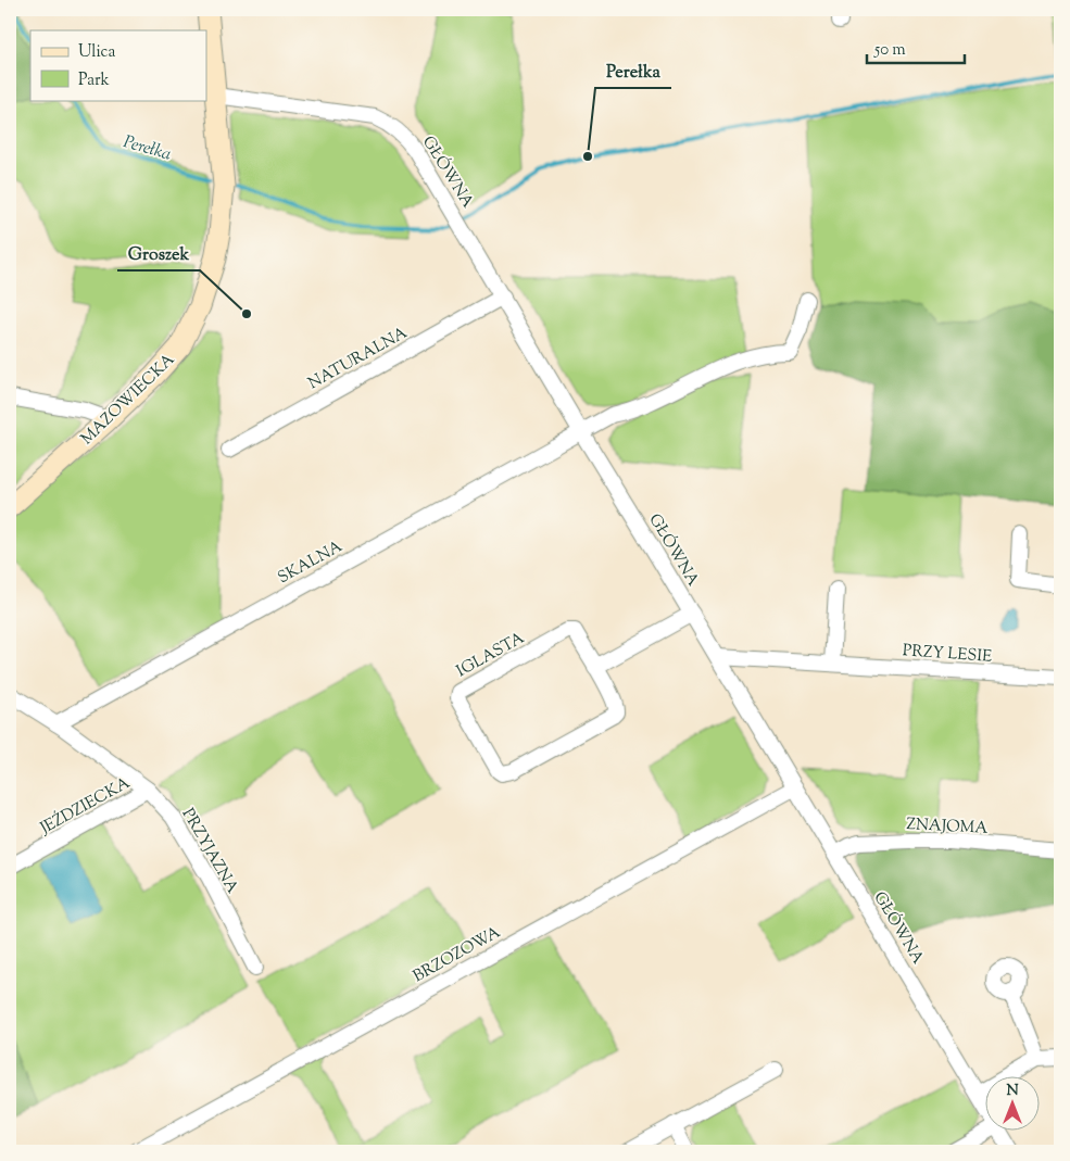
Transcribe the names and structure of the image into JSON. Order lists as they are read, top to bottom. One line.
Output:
{"streets":{"street":["GŁÓWNA","NATURALNA","MAZOWIECKA","SKALNA","PRZY LESIE","IGLASTA","JEŹDZIECKA","ZNAJOMA","PRZYJAZNA","BRZOZOWA"]},"crossings":[["GŁÓWNA","NATURALNA"],["GŁÓWNA","MAZOWIECKA"],["GŁÓWNA","SKALNA"],["GŁÓWNA","PRZY LESIE"],["GŁÓWNA","ZNAJOMA"],["GŁÓWNA","BRZOZOWA"],["SKALNA","PRZYJAZNA"],["JEŹDZIECKA","PRZYJAZNA"]],"water":["Perełka"],"places":["Perełka","Groszek"],"legend":["Ulica","Park"],"scale_bar":"50 m","north":"top"}
